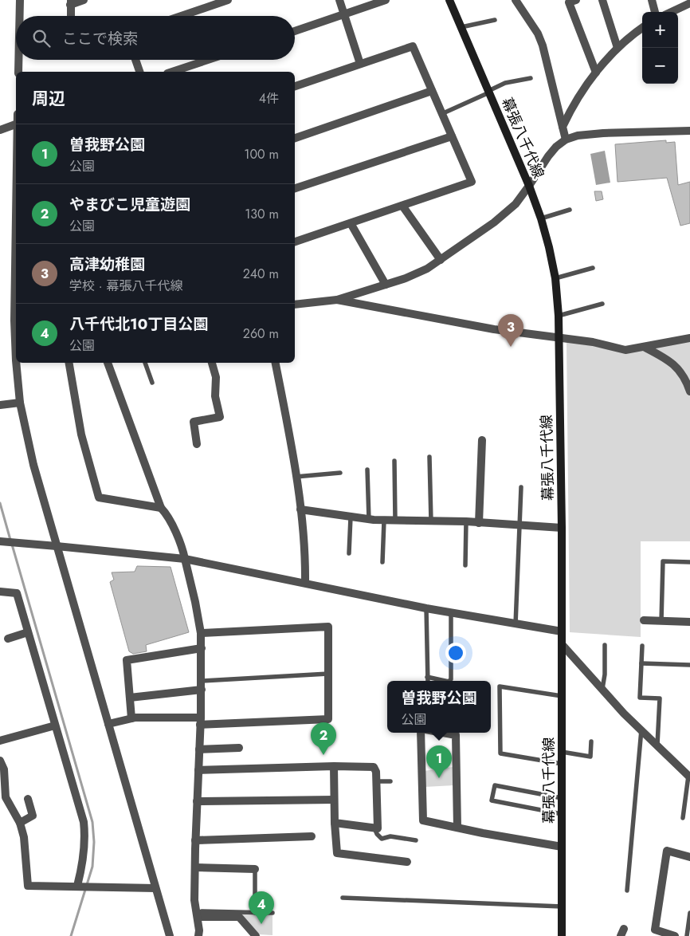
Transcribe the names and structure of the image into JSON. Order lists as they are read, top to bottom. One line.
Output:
{"streets":{"main road":["幕張八千代線"]},"page":{"map_buttons":["+","−"],"search":"ここで検索","heading":["周辺","4件"],"list":[{"mark":"1","name":"曽我野公園","note":"公園","value":"100 m"},{"mark":"2","name":"やまびこ児童遊園","note":"公園","value":"130 m"},{"mark":"3","name":"高津幼稚園","note":"学校 · 幕張八千代線","value":"240 m"},{"mark":"4","name":"八千代北10丁目公園","note":"公園","value":"260 m"}],"pins":["3","2","1","4"],"popup":["曽我野公園","公園"]}}
